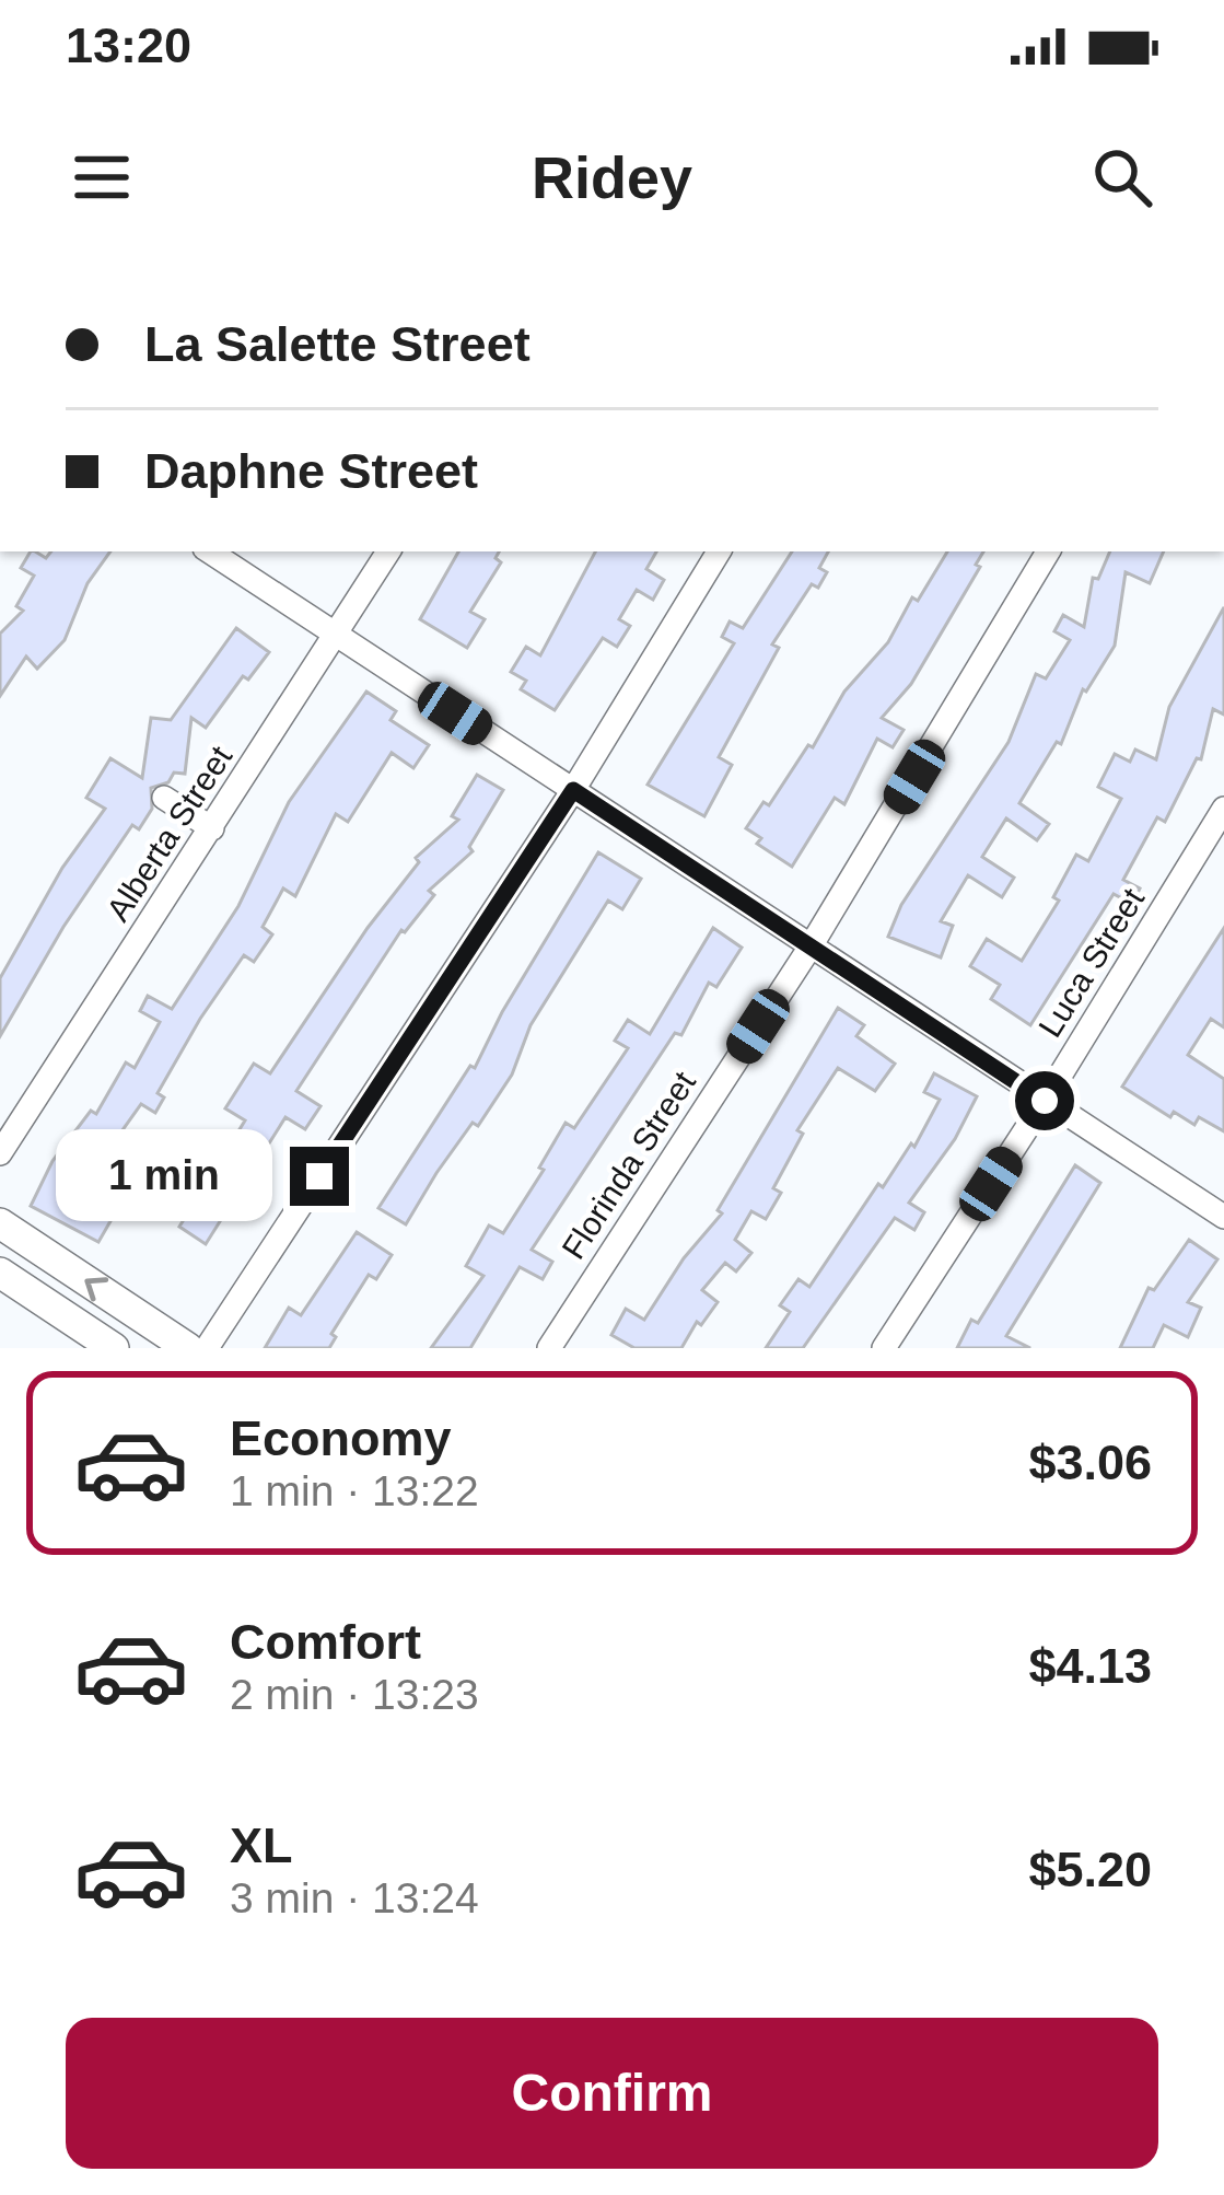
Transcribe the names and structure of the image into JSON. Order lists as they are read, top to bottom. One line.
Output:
{"streets":{"street":["Alberta Street","Luca Street","Florinda Street"]},"page":{"status":"13:20","header":"Ridey","banner":["La Salette Street","Daphne Street"],"bubble":"1 min","list":[{"name":"Economy","note":"1 min · 13:22","value":"$3.06"},{"name":"Comfort","note":"2 min · 13:23","value":"$4.13"},{"name":"XL","note":"3 min · 13:24","value":"$5.20"}],"buttons":"Confirm"}}
